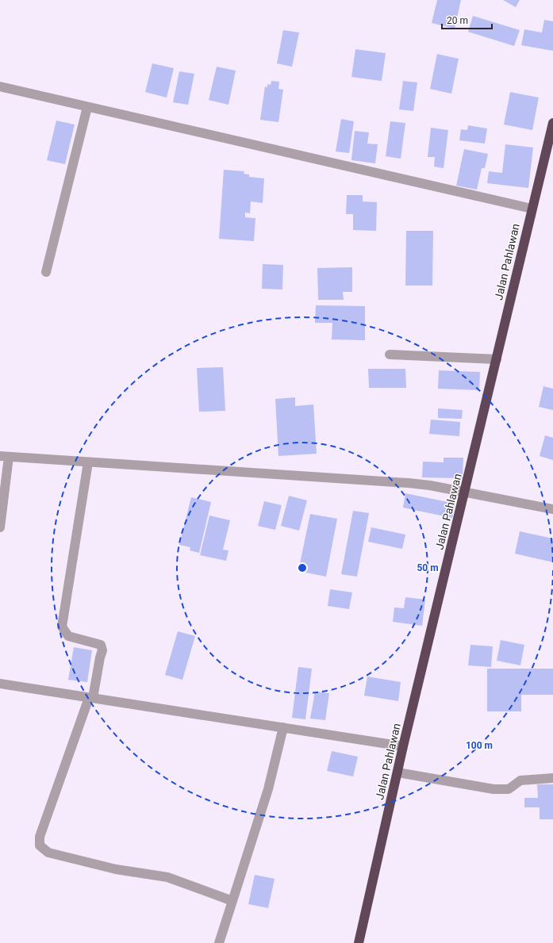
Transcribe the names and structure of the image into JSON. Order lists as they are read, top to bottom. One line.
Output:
{"streets":{"highway":["Jalan Pahlawan"]},"scale_bar":"20 m","rings":["50 m","100 m"]}
